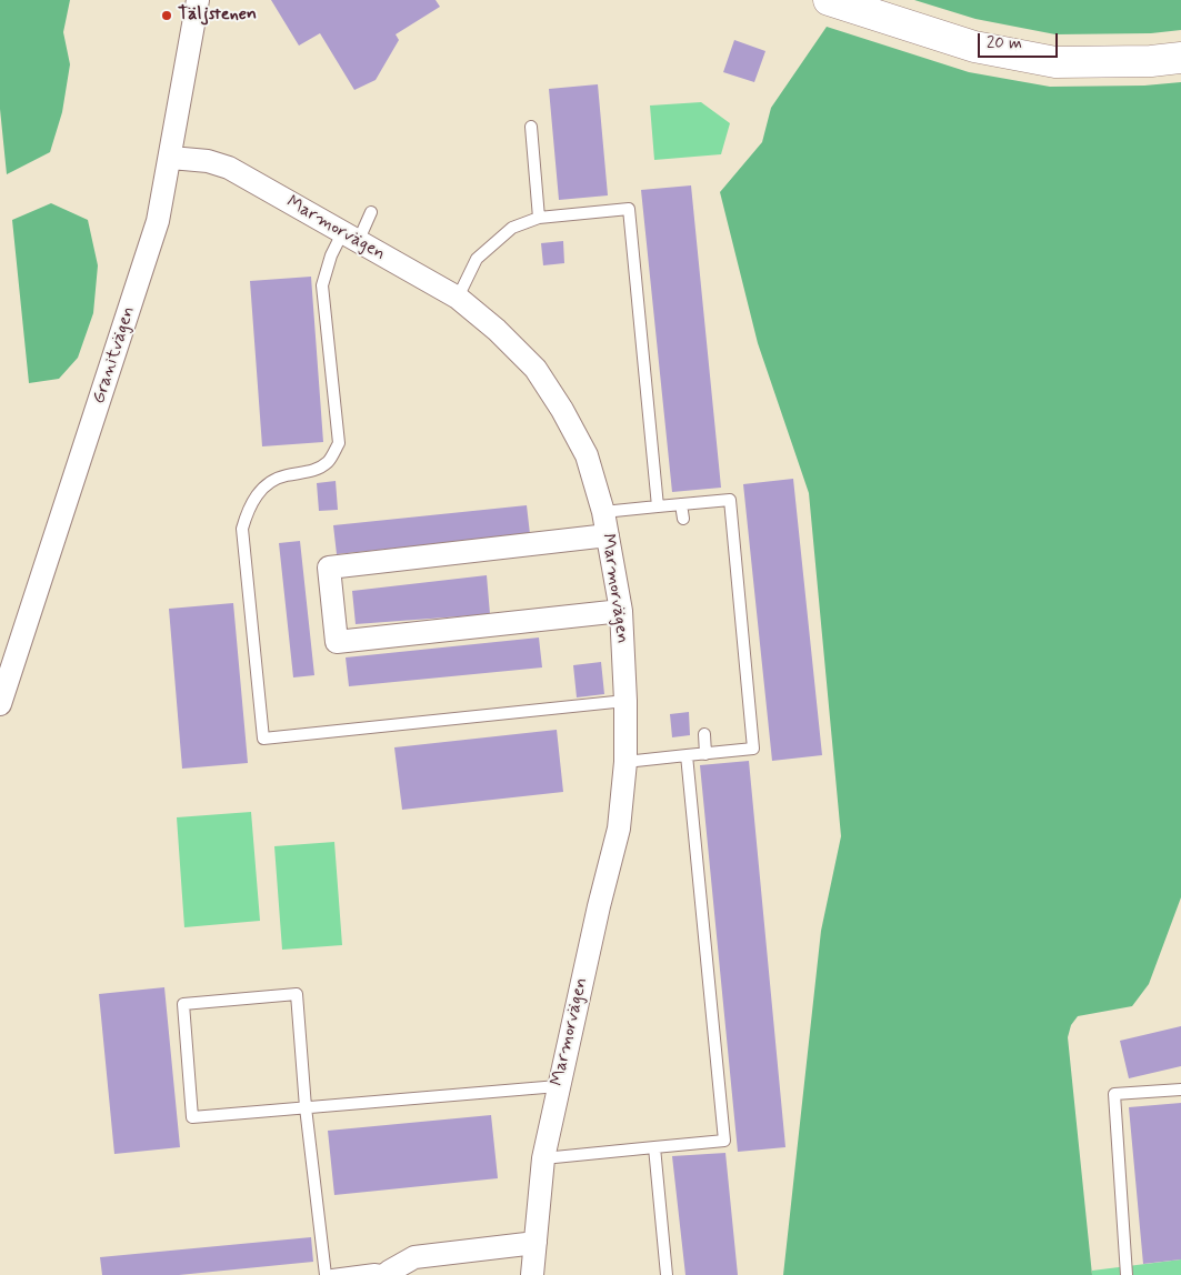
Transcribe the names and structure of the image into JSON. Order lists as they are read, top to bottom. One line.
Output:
{"streets":{"street":["Marmorvägen","Granitvägen"]},"crossings":[["Marmorvägen","Granitvägen"]],"places":["Täljstenen"],"scale_bar":"20 m"}
